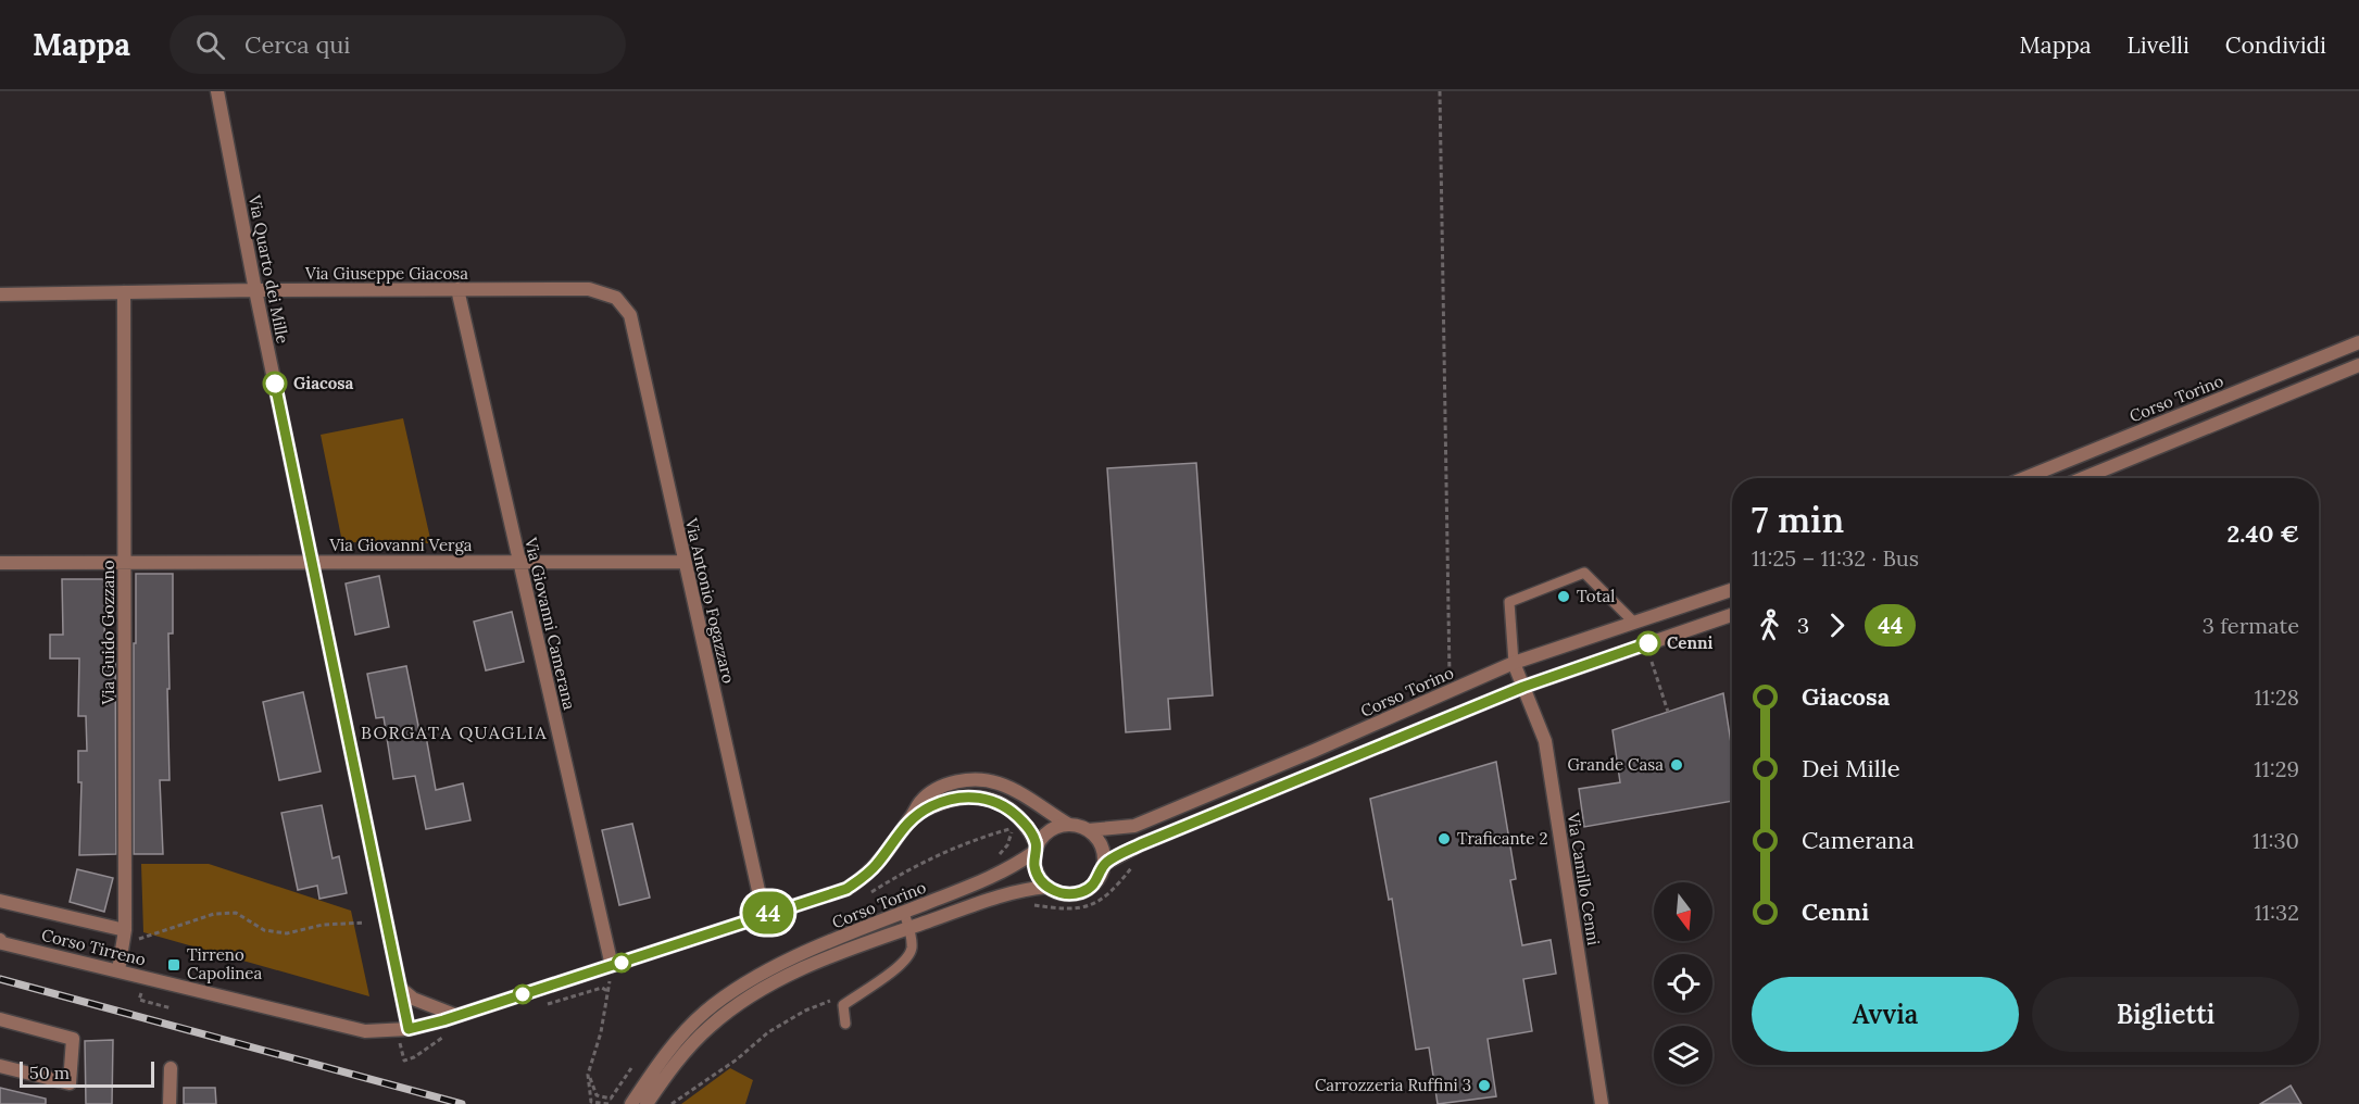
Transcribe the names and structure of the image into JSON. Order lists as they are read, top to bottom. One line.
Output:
{"streets":{"street":["Via Quarto dei Mille","Via Giuseppe Giacosa","Corso Torino","Via Giovanni Verga","Via Antonio Fogazzaro","Via Giovanni Camerana","Via Guido Gozzano","Via Camillo Cenni","Corso Tirreno"]},"crossings":[["Via Quarto dei Mille","Via Giuseppe Giacosa"],["Via Quarto dei Mille","Via Giovanni Verga"],["Via Quarto dei Mille","Corso Tirreno"],["Via Giuseppe Giacosa","Via Antonio Fogazzaro"],["Via Giuseppe Giacosa","Via Giovanni Camerana"],["Via Giuseppe Giacosa","Via Guido Gozzano"],["Corso Torino","Via Camillo Cenni"],["Corso Torino","Corso Tirreno"],["Via Giovanni Verga","Via Antonio Fogazzaro"],["Via Giovanni Verga","Via Giovanni Camerana"],["Via Giovanni Verga","Via Guido Gozzano"],["Via Antonio Fogazzaro","Corso Tirreno"],["Via Giovanni Camerana","Corso Tirreno"],["Via Guido Gozzano","Corso Tirreno"]],"districts":["BORGATA QUAGLIA"],"places":{"other":["Giacosa","Total","Cenni","Grande Casa","Traficante 2","Carrozzeria Ruffini 3"],"transit":["Tirreno Capolinea"]},"lines":["bus line 44"],"scale_bar":"50 m","north":"bottom","page":{"header":"Mappa","search":"Cerca qui","nav":["Mappa","Livelli","Condividi"],"on_map":"44","heading":["7 min","11:25 – 11:32 · Bus","2.40 €"],"legs":["3","44","3 fermate"],"list":[{"name":"Giacosa","value":"11:28"},{"name":"Dei Mille","value":"11:29"},{"name":"Camerana","value":"11:30"},{"name":"Cenni","value":"11:32"}],"buttons":["Avvia","Biglietti"],"scale":"50 m"}}
